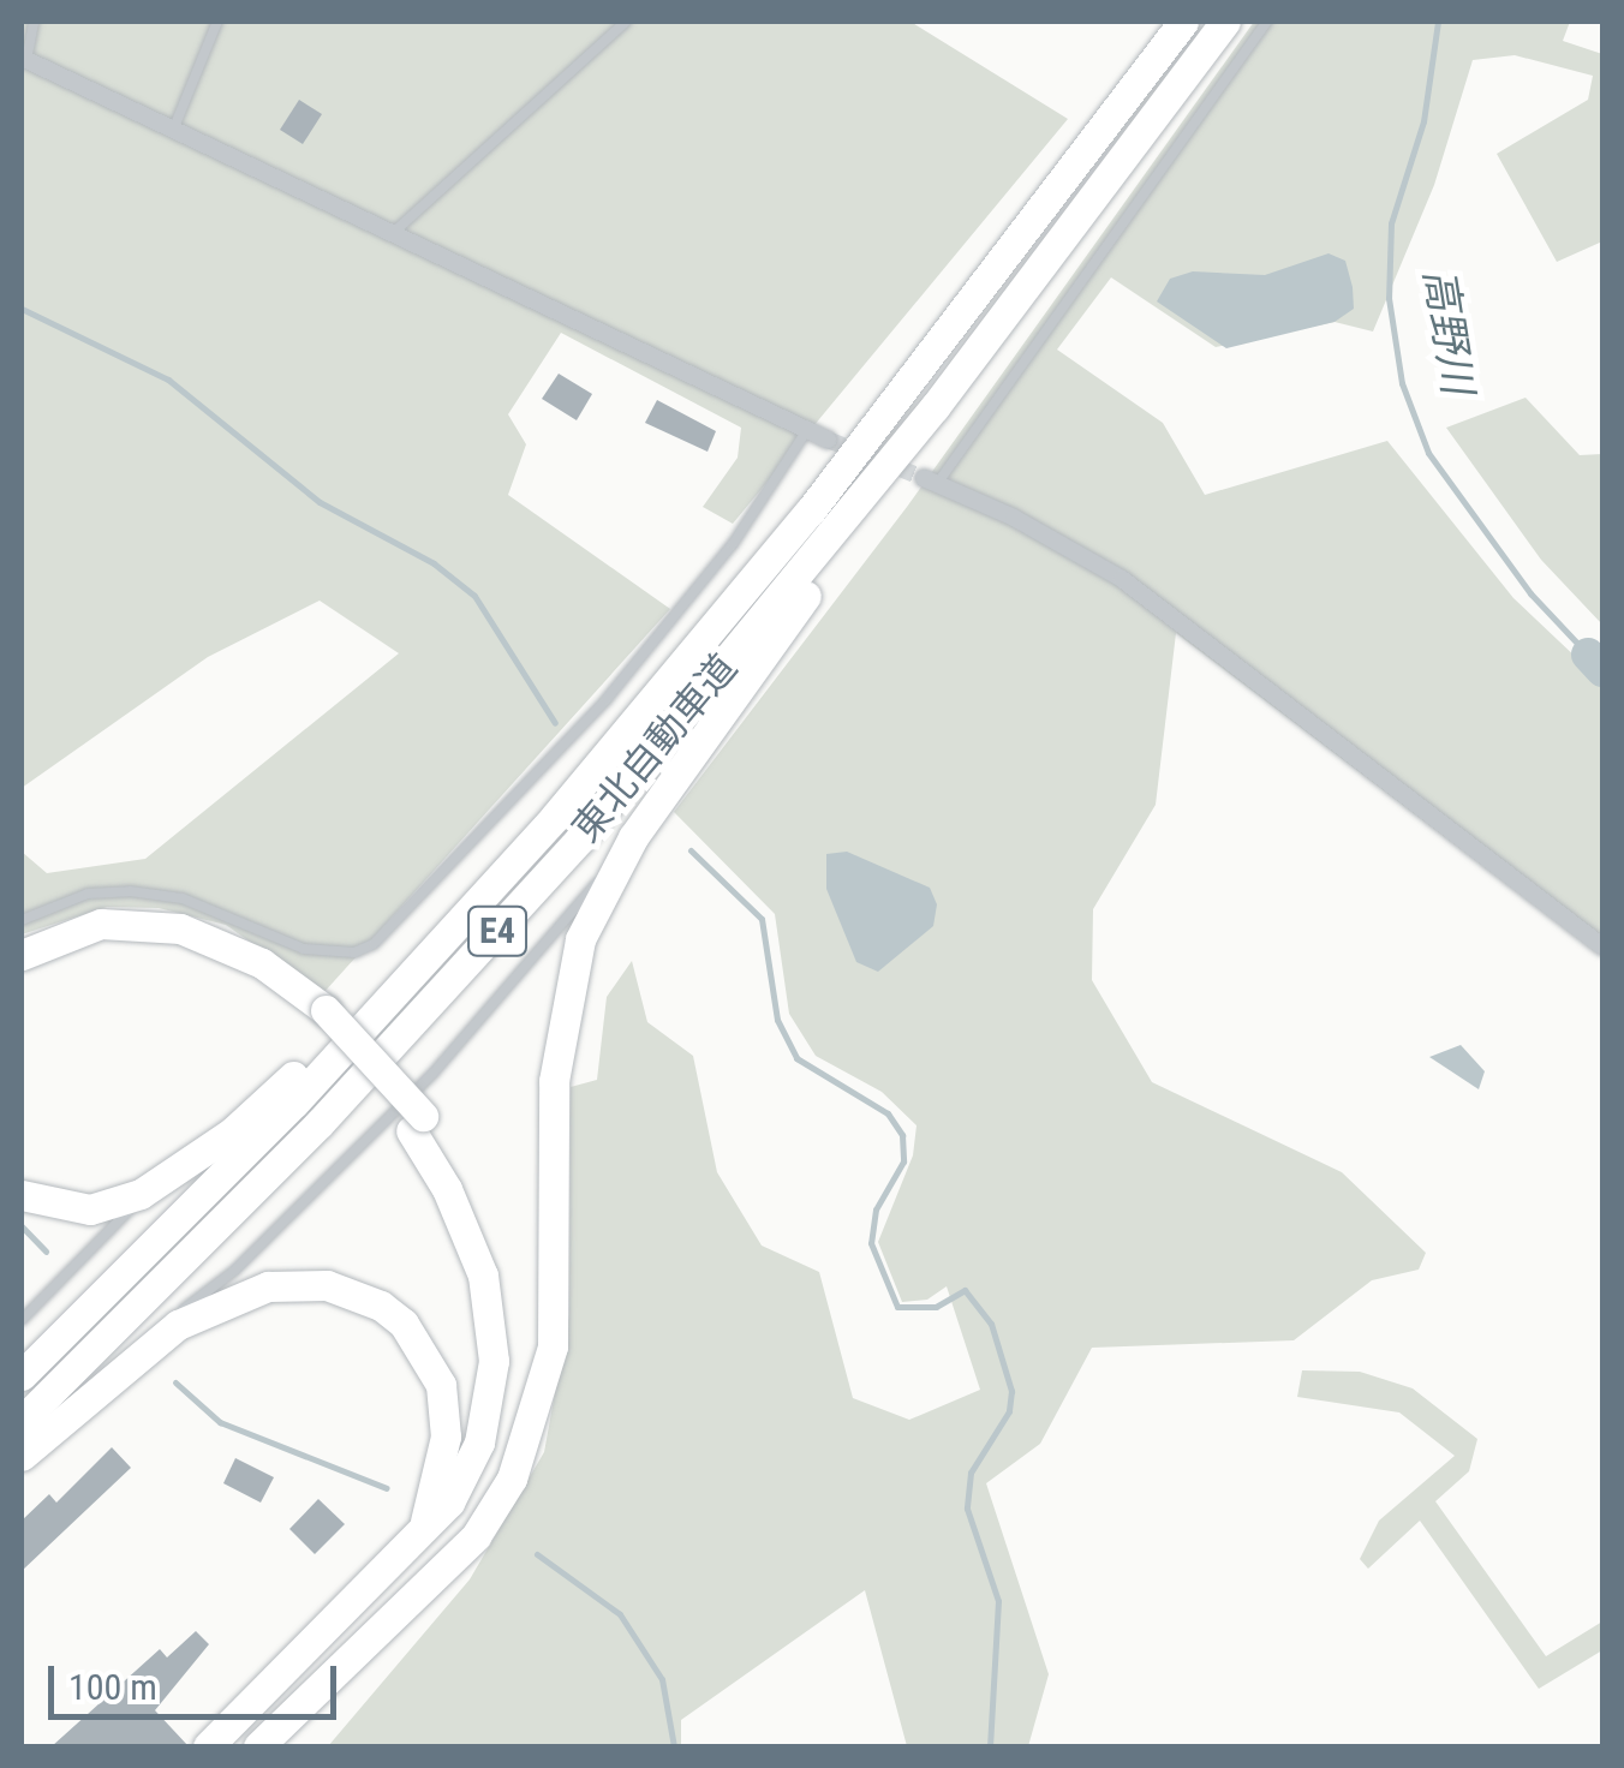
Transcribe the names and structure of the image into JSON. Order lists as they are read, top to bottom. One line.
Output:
{"streets":{"highway":["東北自動車道","E4"]},"water":["高野川"],"scale_bar":"100 m"}
